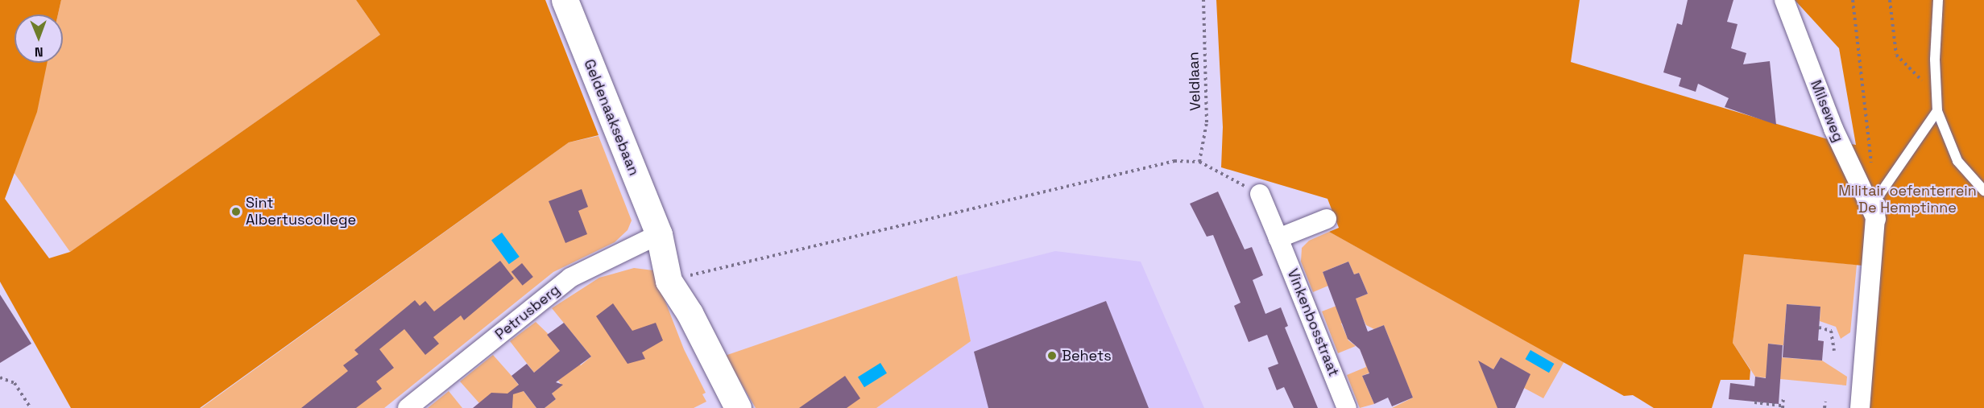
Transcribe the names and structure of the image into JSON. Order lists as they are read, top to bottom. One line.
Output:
{"streets":{"street":["Milseweg","Geldenaaksebaan","Petrusberg","Vinkenbosstraat"],"path":["Veldlaan"]},"crossings":[["Geldenaaksebaan","Petrusberg"]],"parks":["Militair oefenterrein De Hemptinne"],"places":["Sint Albertuscollege","Behets"],"north":"bottom"}
